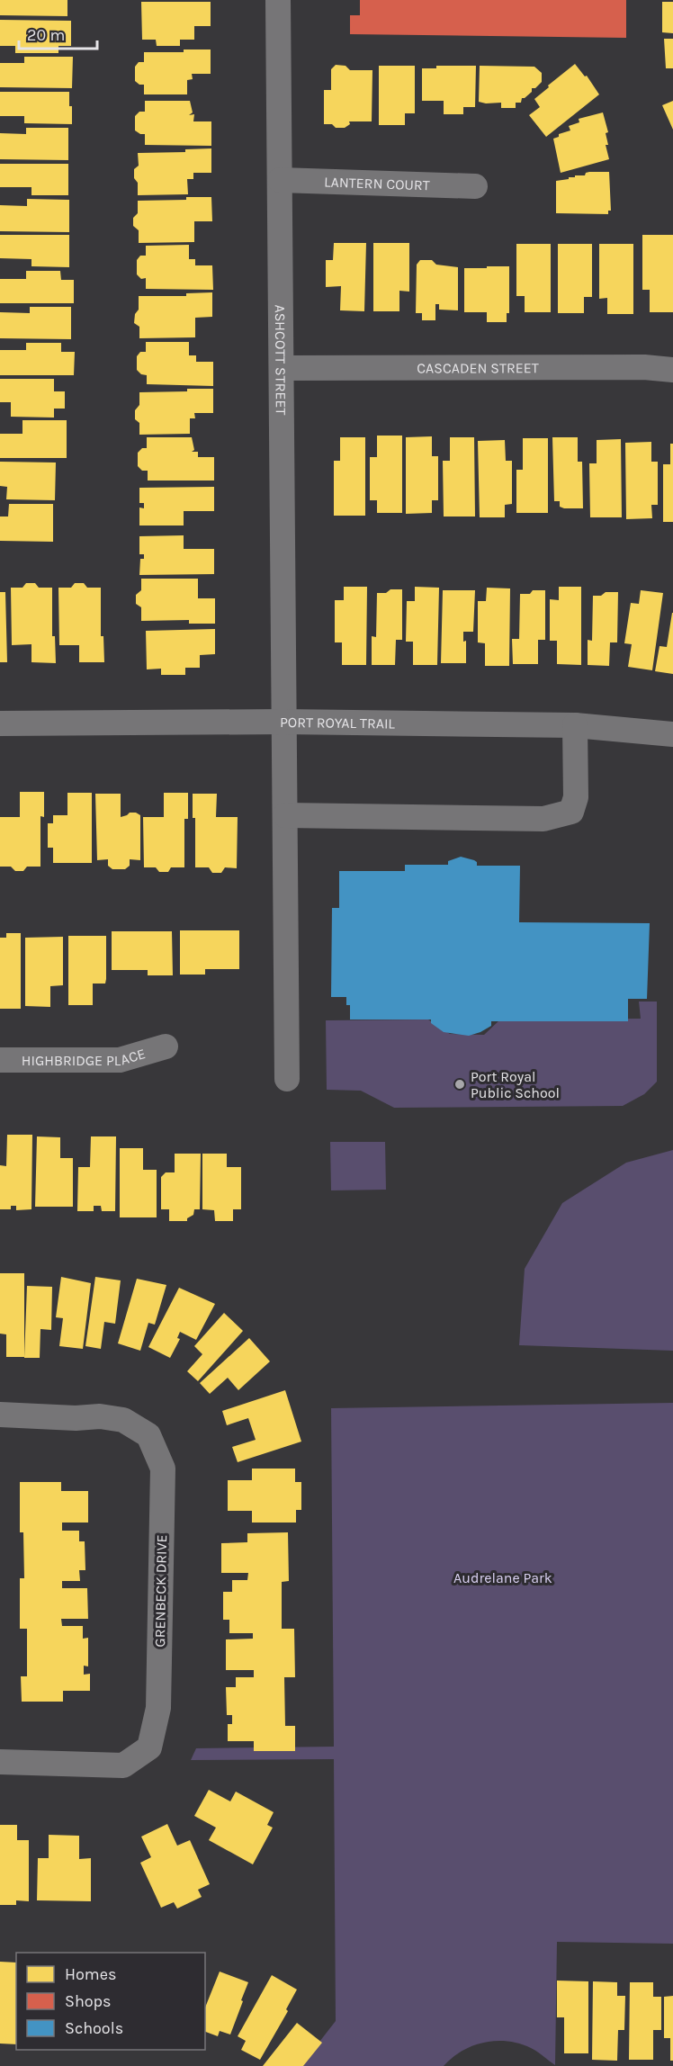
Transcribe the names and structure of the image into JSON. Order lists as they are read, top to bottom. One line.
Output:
{"streets":{"street":["LANTERN COURT","ASHCOTT STREET","CASCADEN STREET","PORT ROYAL TRAIL","HIGHBRIDGE PLACE","GRENBECK DRIVE"]},"crossings":[["LANTERN COURT","ASHCOTT STREET"],["ASHCOTT STREET","CASCADEN STREET"],["ASHCOTT STREET","PORT ROYAL TRAIL"]],"parks":["Audrelane Park"],"places":["Port Royal Public School"],"legend":["Homes","Shops","Schools"],"scale_bar":"20 m"}
